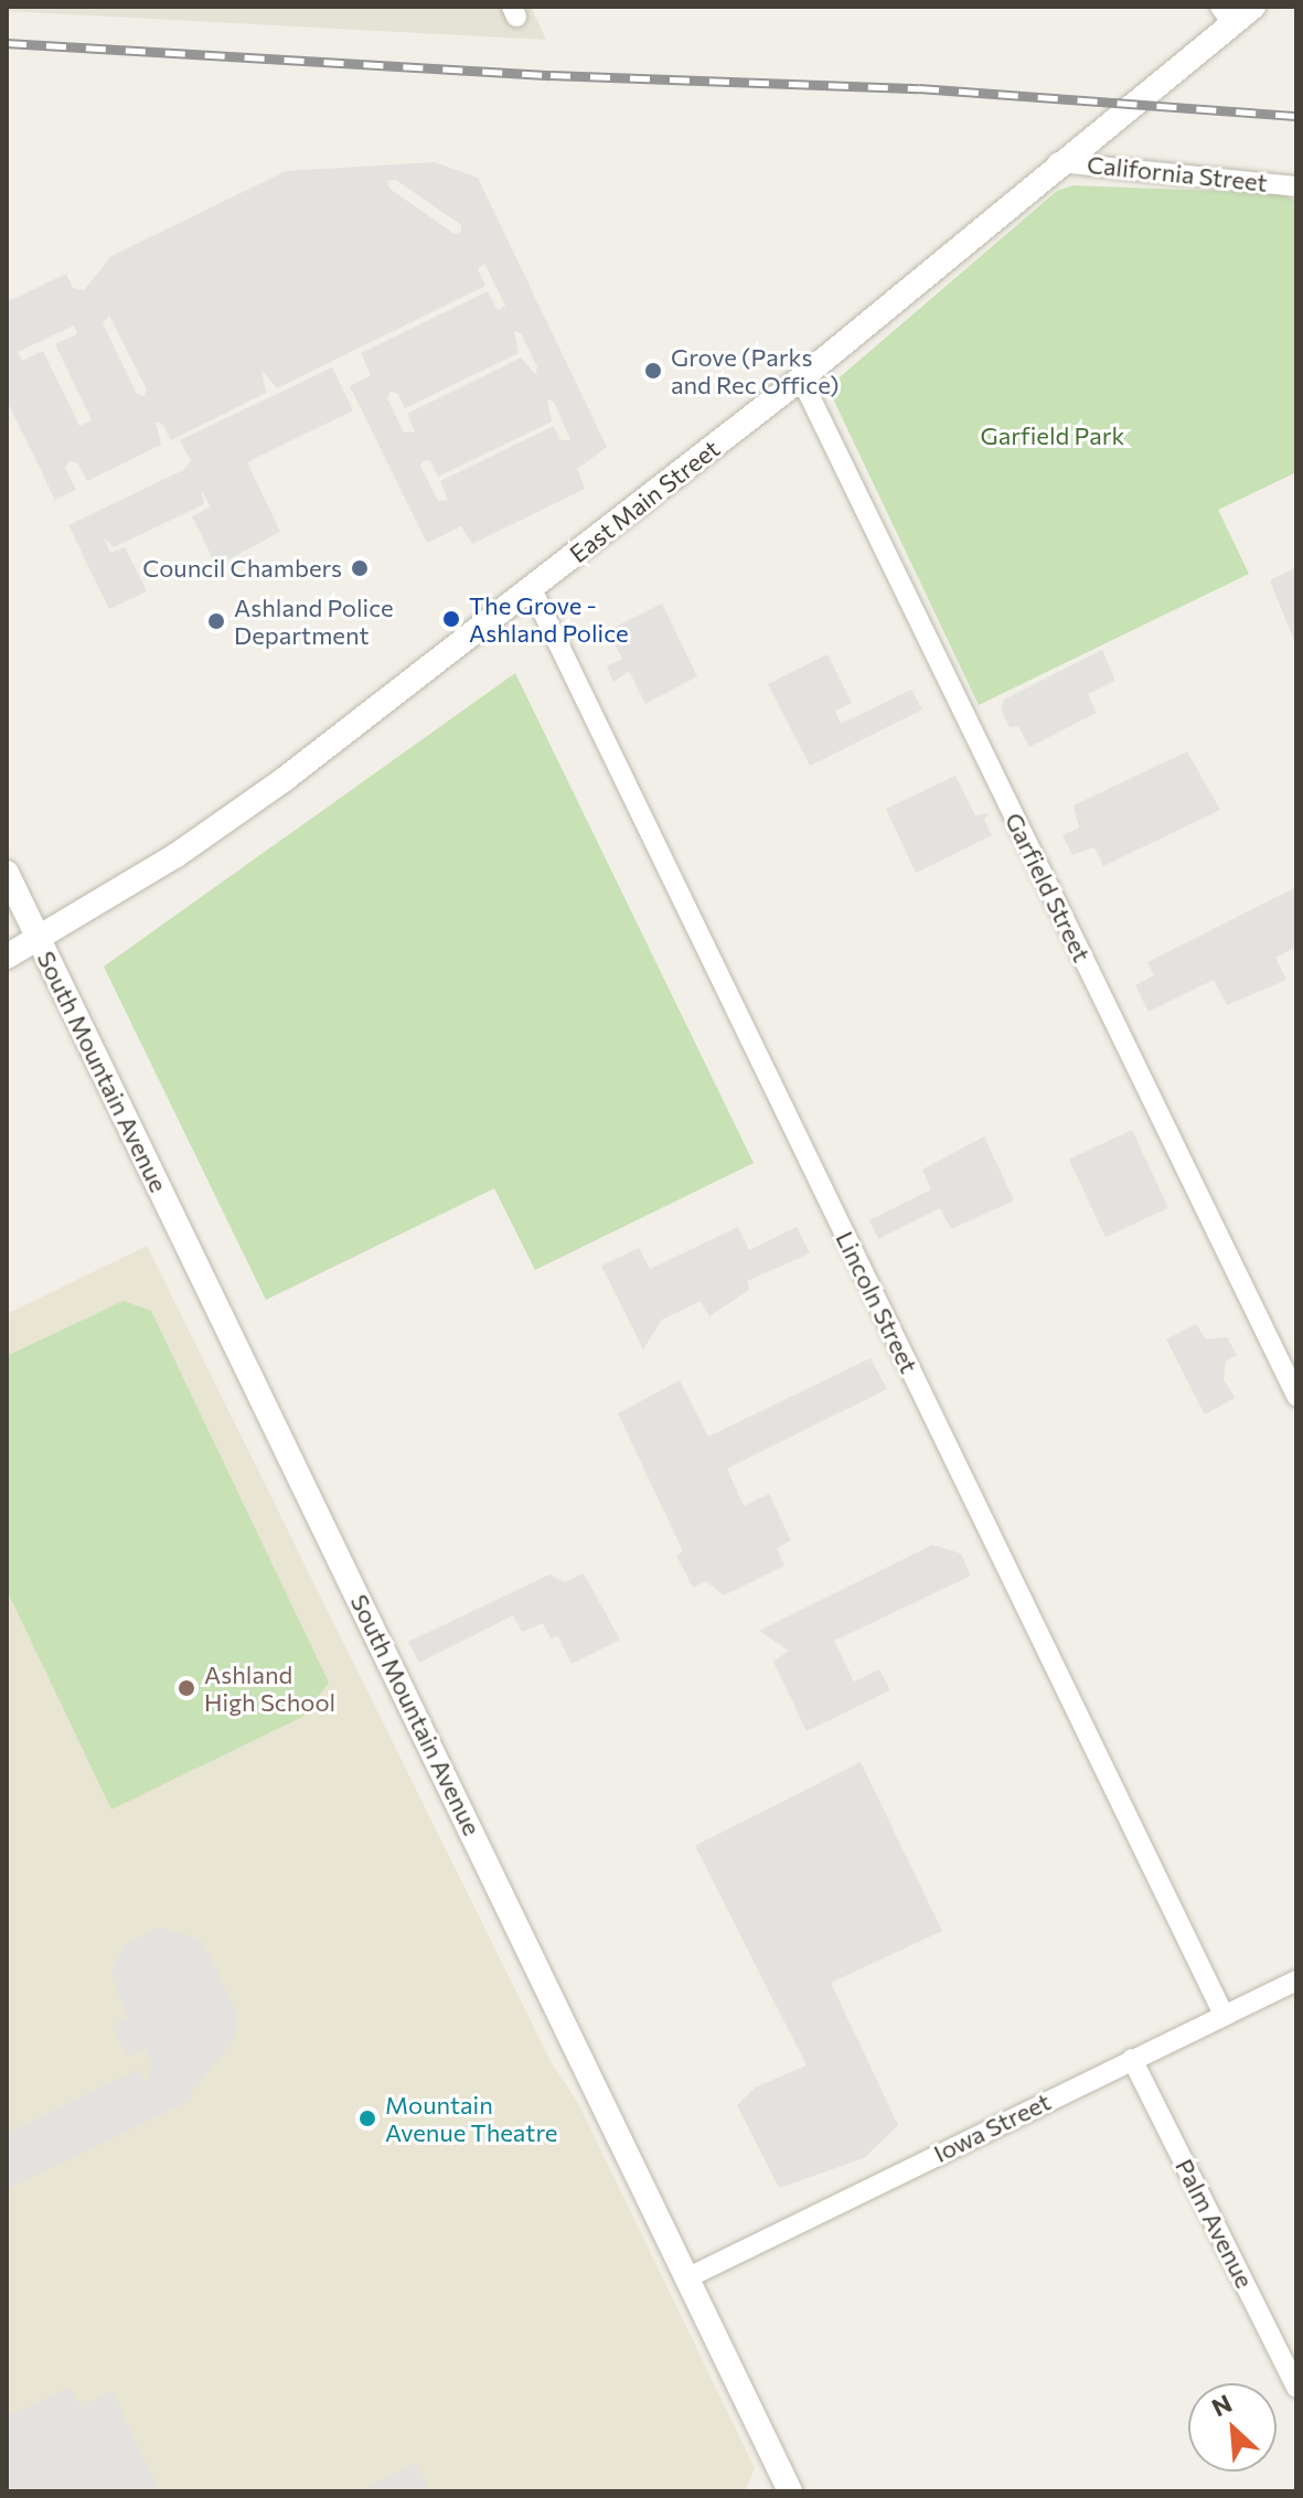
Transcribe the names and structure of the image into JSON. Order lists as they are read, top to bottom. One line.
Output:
{"streets":{"street":["California Street","East Main Street","Garfield Street","South Mountain Avenue","Lincoln Street","Iowa Street","Palm Avenue"]},"crossings":[["California Street","East Main Street"],["East Main Street","Garfield Street"],["East Main Street","South Mountain Avenue"],["East Main Street","Lincoln Street"],["South Mountain Avenue","Iowa Street"],["Lincoln Street","Iowa Street"],["Iowa Street","Palm Avenue"]],"parks":["Garfield Park"],"places":["Grove (Parks and Rec Office)","Council Chambers","The Grove - Ashland Police","Ashland Police Department","Ashland High School","Mountain Avenue Theatre"],"north":"top left"}
